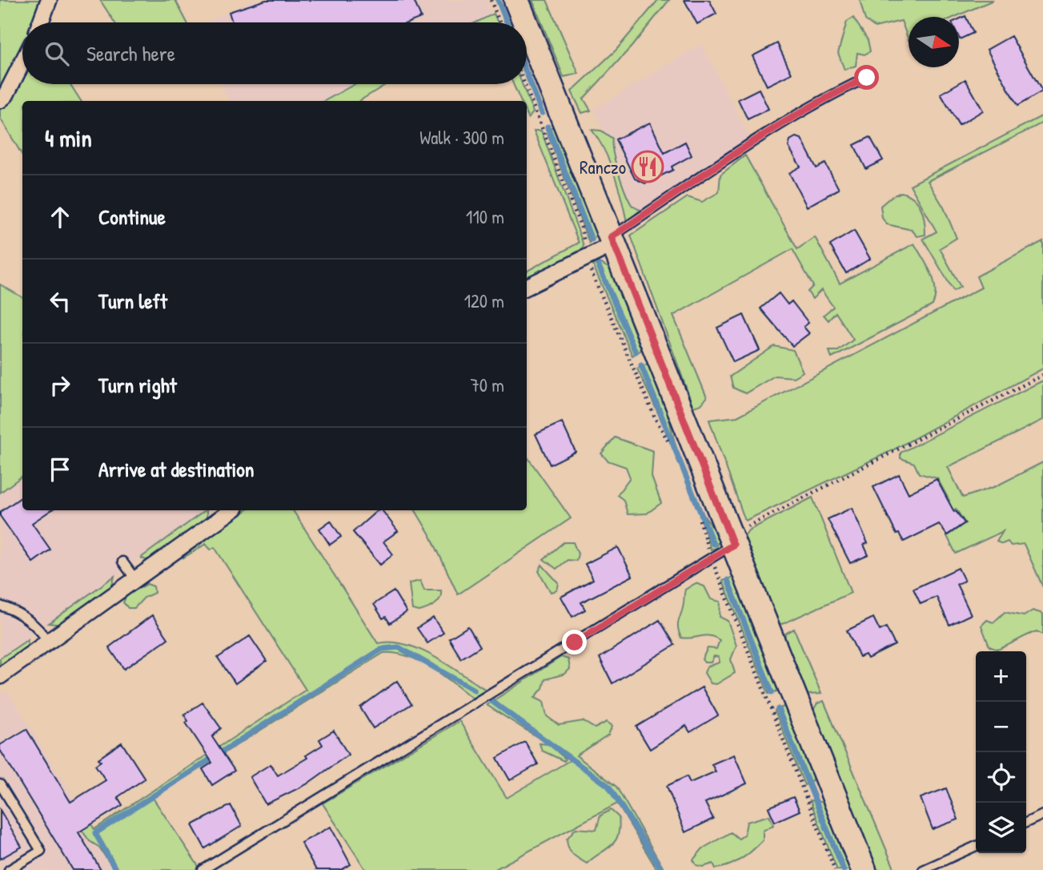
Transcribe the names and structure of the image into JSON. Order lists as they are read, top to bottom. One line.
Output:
{"places":{"restaurant":["Ranczo"]},"north":"right","page":{"search":"Search here","heading":["4 min","Walk · 300 m"],"list":[["Continue","110 m"],["Turn left","120 m"],["Turn right","70 m"],"Arrive at destination"],"map_buttons":["+","−"]}}
